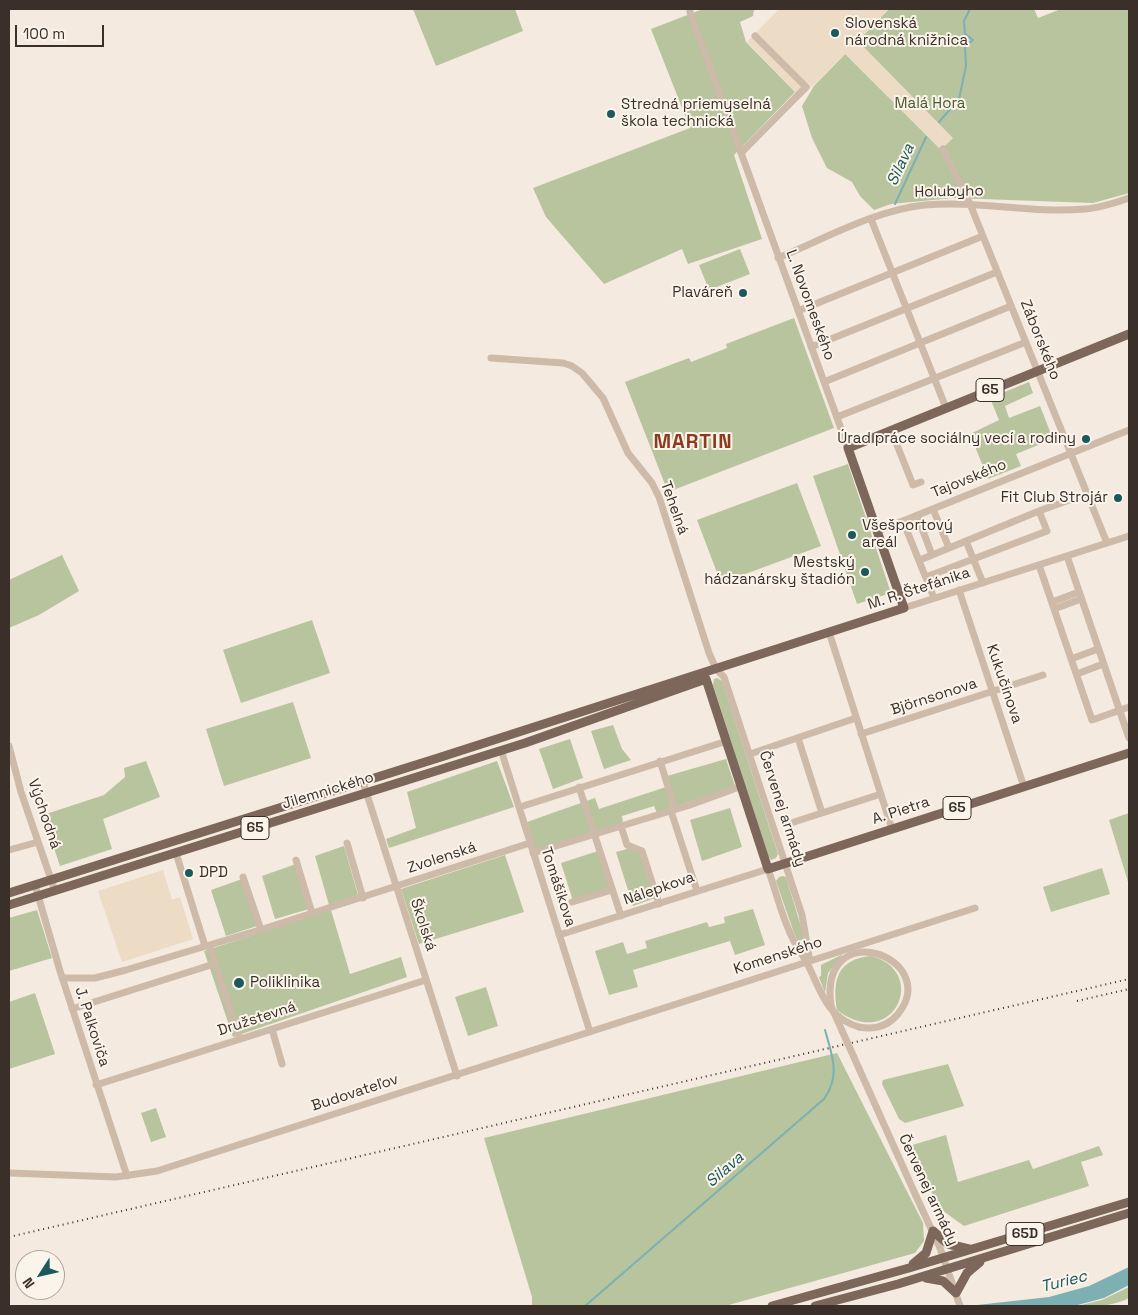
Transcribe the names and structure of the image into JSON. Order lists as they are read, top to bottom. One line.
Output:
{"streets":{"main road":["L. Novomeského","65","M. R. Štefánika","Jilemnického","Červenej armády","A. Pietra","65D"],"street":["Holubyho","Záborského","Tajovského","Tehelná","Kukučínova","Björnsonova","Východná","Zvolenská","Tomášikova","Nálepkova","Školská","Komenského","Družstevná","J. Palkoviča","Budovateľov"]},"crossings":[["Holubyho","L. Novomeského"],["Holubyho","Záborského"],["L. Novomeského","65"],["L. Novomeského","Tajovského"],["L. Novomeského","M. R. Štefánika"],["Záborského","65"],["Záborského","Tajovského"],["Záborského","M. R. Štefánika"],["Tehelná","M. R. Štefánika"],["Tehelná","Jilemnického"],["Tehelná","Červenej armády"],["M. R. Štefánika","Kukučínova"],["M. R. Štefánika","Jilemnického"],["M. R. Štefánika","Červenej armády"],["Kukučínova","Björnsonova"],["Kukučínova","A. Pietra"],["Jilemnického","Červenej armády"],["Jilemnického","Východná"],["Jilemnického","Tomášikova"],["Jilemnického","Školská"],["Jilemnického","J. Palkoviča"],["Červenej armády","A. Pietra"],["Červenej armády","Nálepkova"],["Červenej armády","Komenského"],["Červenej armády","65D"],["A. Pietra","Nálepkova"],["Zvolenská","Tomášikova"],["Zvolenská","Školská"],["Zvolenská","J. Palkoviča"],["Tomášikova","Nálepkova"],["Tomášikova","Komenského"],["Tomášikova","Budovateľov"],["Školská","Družstevná"],["Školská","Budovateľov"],["Komenského","Budovateľov"],["Družstevná","J. Palkoviča"],["J. Palkoviča","Budovateľov"]],"districts":["MARTIN"],"water":["Silava","Turiec"],"parks":["Malá Hora"],"places":["Slovenská národná knižnica","Stredná priemyselná škola technická","Plaváreň","Úrad práce sociálny vecí a rodiny","Fit Club Strojár","Všešportový areál","Mestský hádzanársky štadión","DPD","Poliklinika"],"scale_bar":"100 m","north":"bottom left"}
